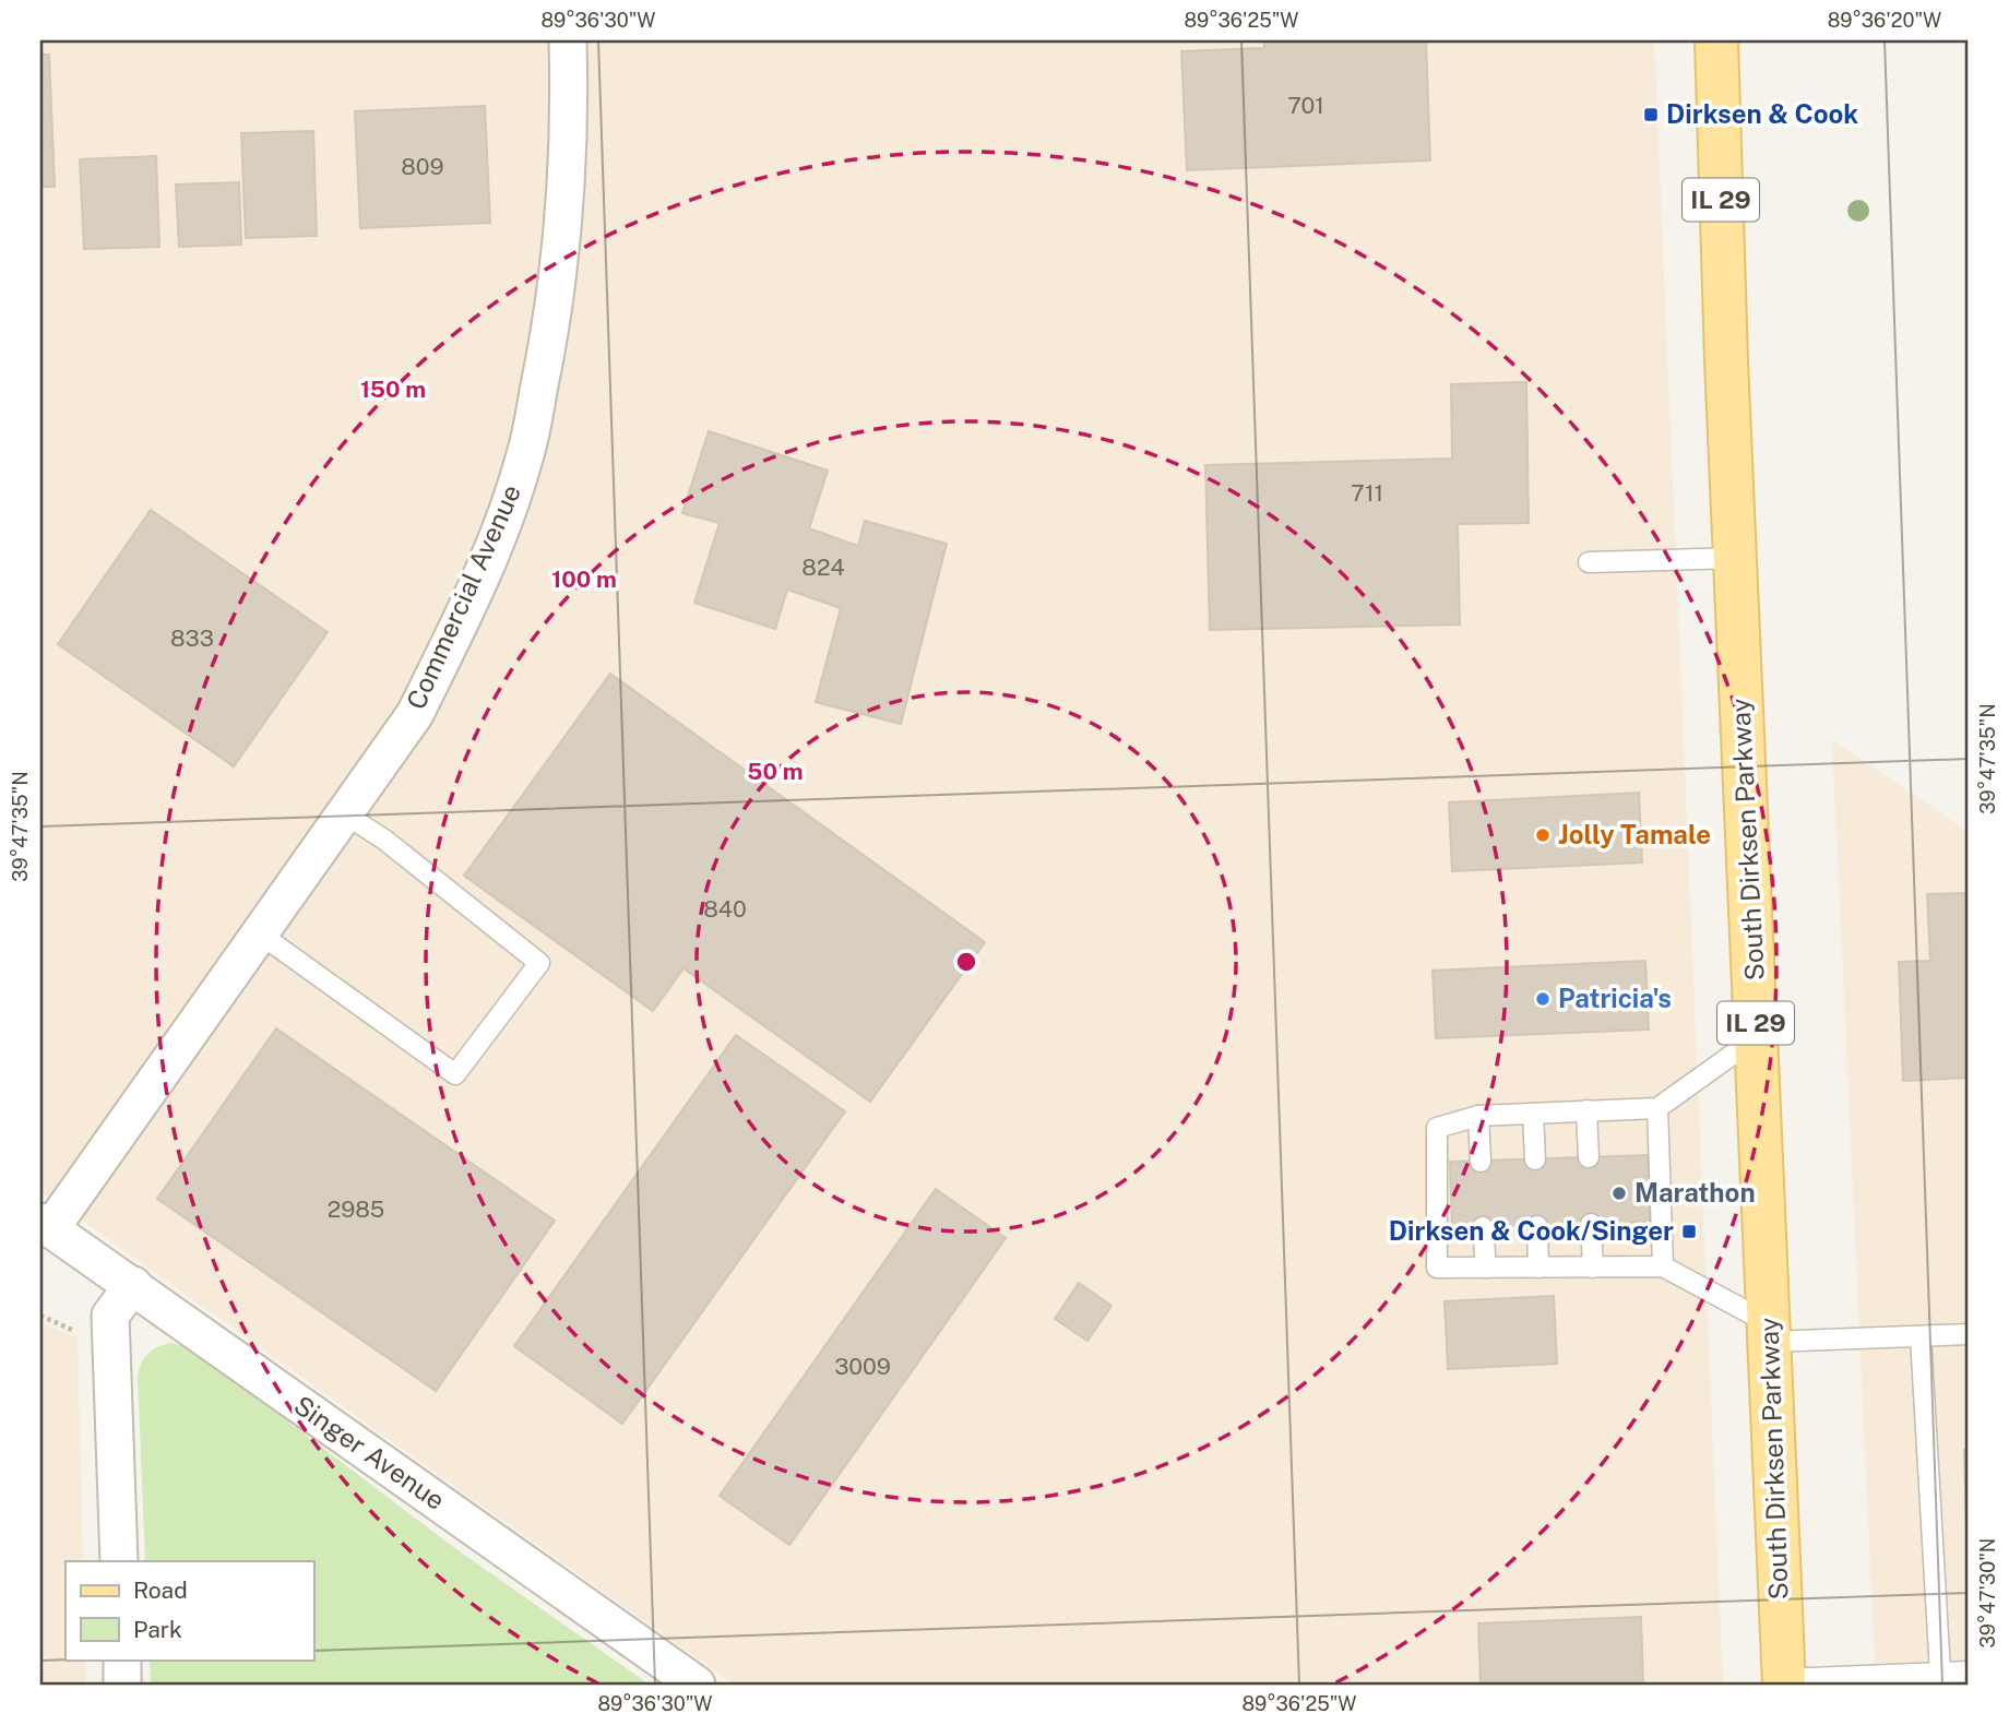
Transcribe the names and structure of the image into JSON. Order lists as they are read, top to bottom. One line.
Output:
{"streets":{"main road":["IL 29","South Dirksen Parkway"],"street":["Commercial Avenue","Singer Avenue"]},"crossings":[["Commercial Avenue","Singer Avenue"]],"places":{"transit":["Dirksen & Cook","Dirksen & Cook/Singer"],"other":["Jolly Tamale","Patricia's","Marathon"]},"house_numbers":["701","809","711","824","833","840","2985","3009"],"legend":["Road","Park"],"coordinates":["89°36'30\"W","89°36'25\"W","89°36'20\"W","39°47'35\"N","39°47'30\"N"],"rings":["150 m","100 m","50 m"]}
